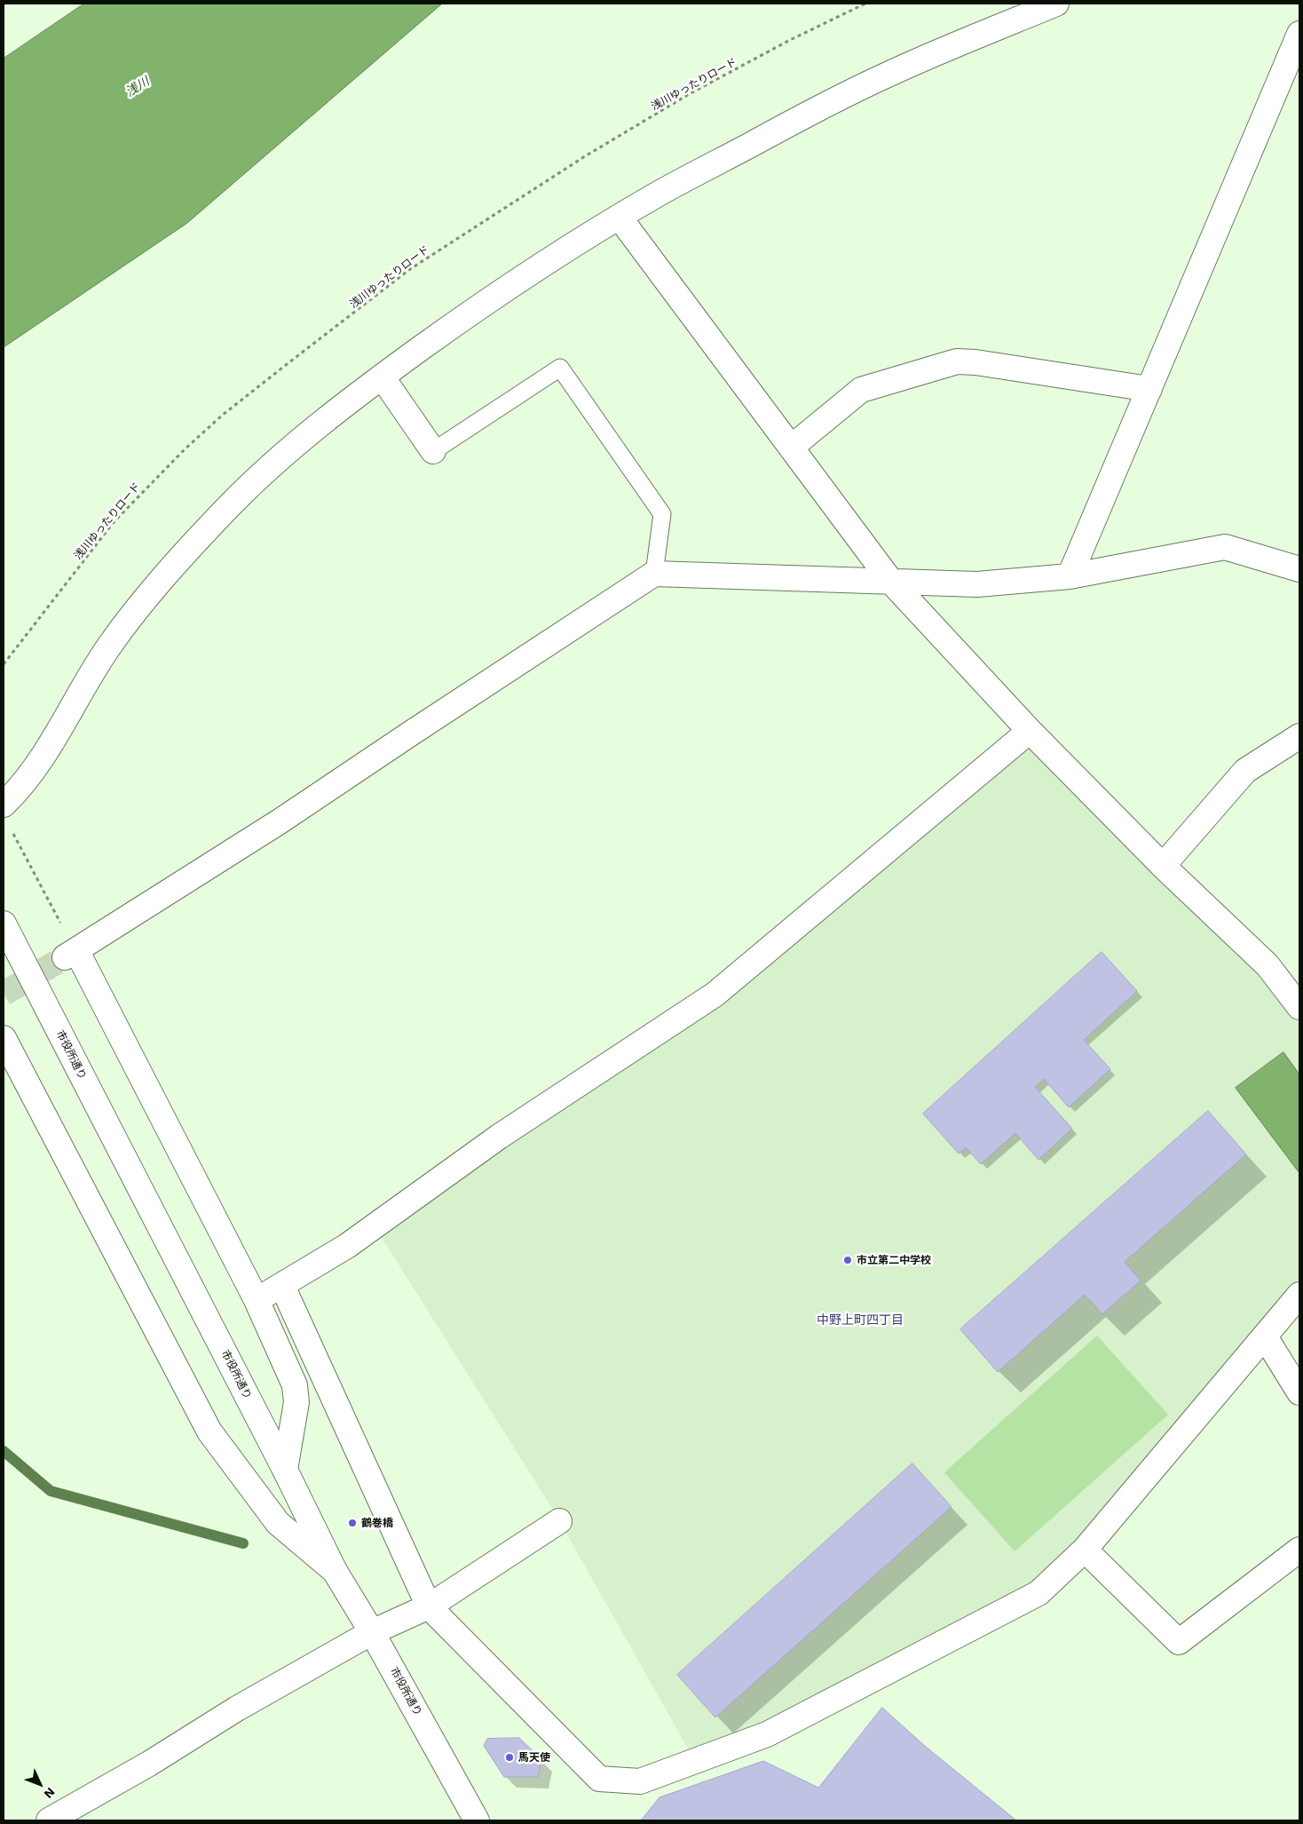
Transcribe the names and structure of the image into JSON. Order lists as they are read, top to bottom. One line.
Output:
{"streets":{"street":["市役所通り"],"path":["浅川ゆったりロード"]},"districts":["中野上町四丁目"],"water":["浅川"],"places":["市立第二中学校","鶴巻橋","馬天使"],"north":"bottom right"}
